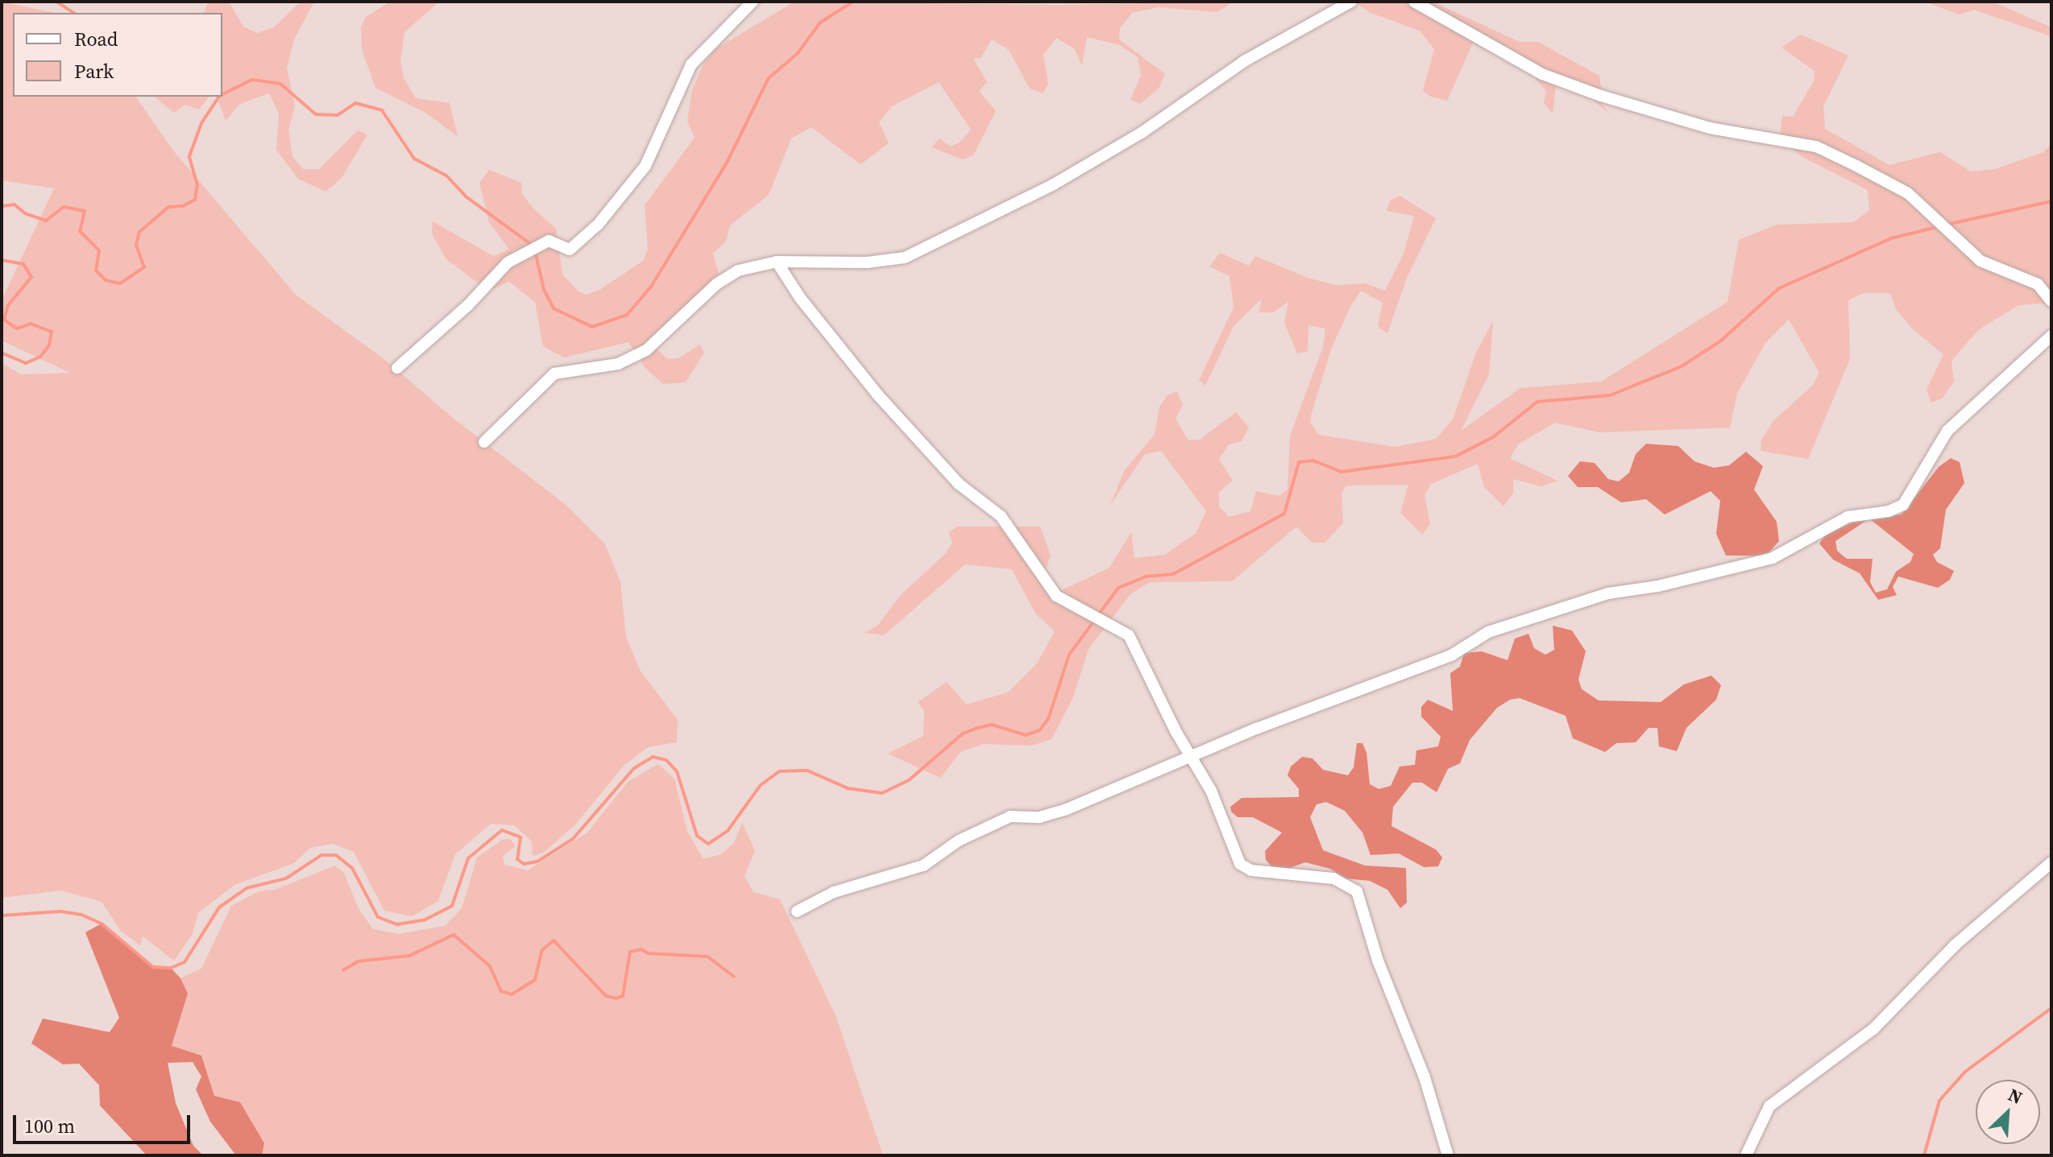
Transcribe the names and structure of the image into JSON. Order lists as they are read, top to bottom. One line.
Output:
{"legend":["Road","Park"],"scale_bar":"100 m","north":"top right"}
